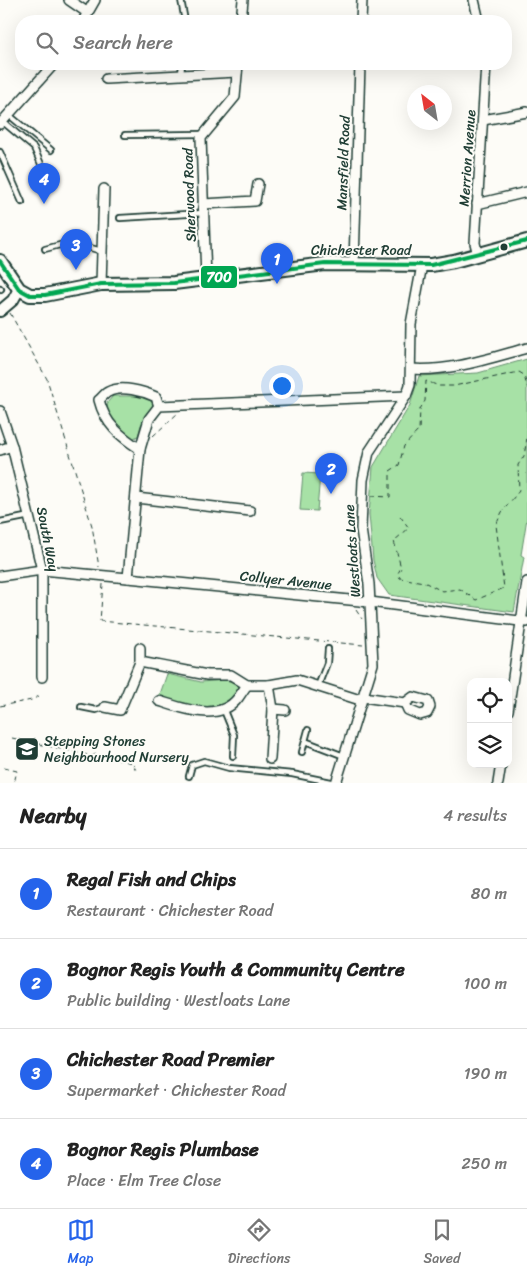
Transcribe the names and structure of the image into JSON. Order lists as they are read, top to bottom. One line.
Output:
{"streets":{"main road":["Chichester Road"],"street":["Merrion Avenue","Mansfield Road","Sherwood Road","South Way","Westloats Lane","Collyer Avenue"]},"crossings":[["Merrion Avenue","Chichester Road"],["Mansfield Road","Chichester Road"],["Sherwood Road","Chichester Road"],["Chichester Road","Westloats Lane"],["South Way","Collyer Avenue"],["Westloats Lane","Collyer Avenue"]],"places":{"school or university":["Stepping Stones Neighbourhood Nursery"]},"lines":["transit line 700"],"north":"top left","page":{"search":"Search here","pins":["4","3","1","2"],"heading":["Nearby","4 results"],"list":[{"mark":"1","name":"Regal Fish and Chips","note":"Restaurant · Chichester Road","value":"80 m"},{"mark":"2","name":"Bognor Regis Youth & Community Centre","note":"Public building · Westloats Lane","value":"100 m"},{"mark":"3","name":"Chichester Road Premier","note":"Supermarket · Chichester Road","value":"190 m"},{"mark":"4","name":"Bognor Regis Plumbase","note":"Place · Elm Tree Close","value":"250 m"}],"nav":["Map","Directions","Saved"]}}
